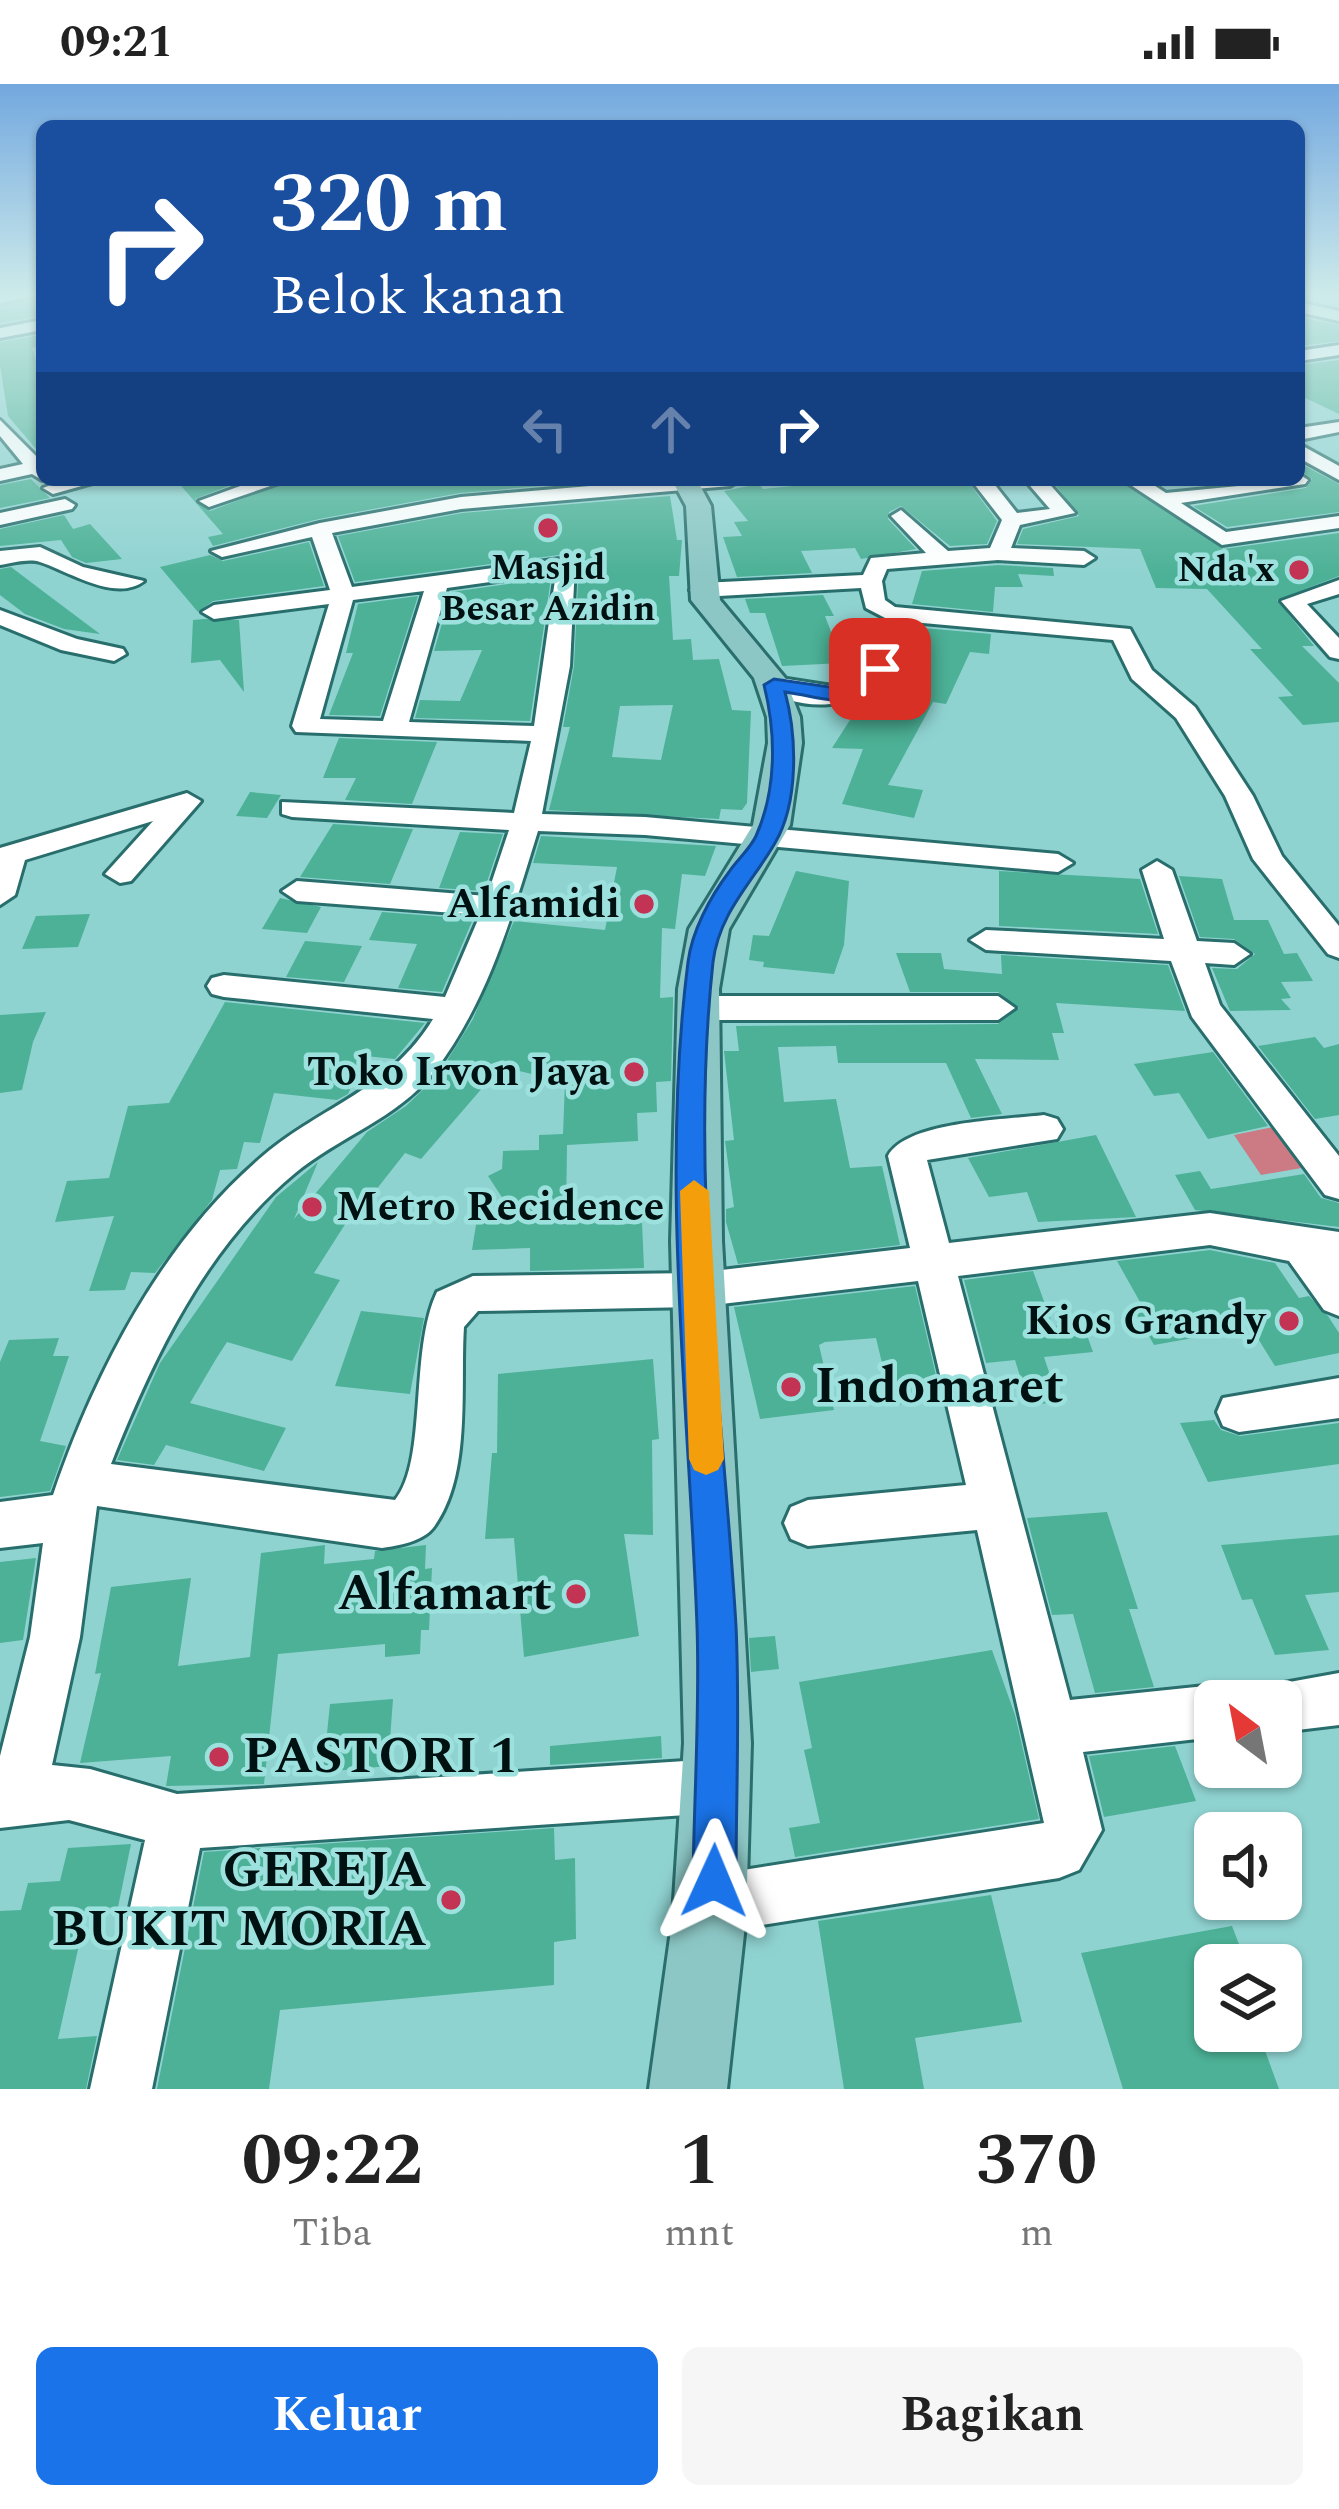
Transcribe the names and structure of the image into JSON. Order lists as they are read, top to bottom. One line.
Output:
{"places":["Masjid Besar Azidin","Nda'x","Alfamidi","Toko Irvon Jaya","Metro Recidence","Kios Grandy","Indomaret","Alfamart","PASTORI 1","GEREJA BUKIT MORIA"],"north":"top left","page":{"status":"09:21","turn":["320 m","Belok kanan"],"eta":["09:22","Tiba","1","mnt","370","m"],"buttons":["Keluar","Bagikan"]}}
